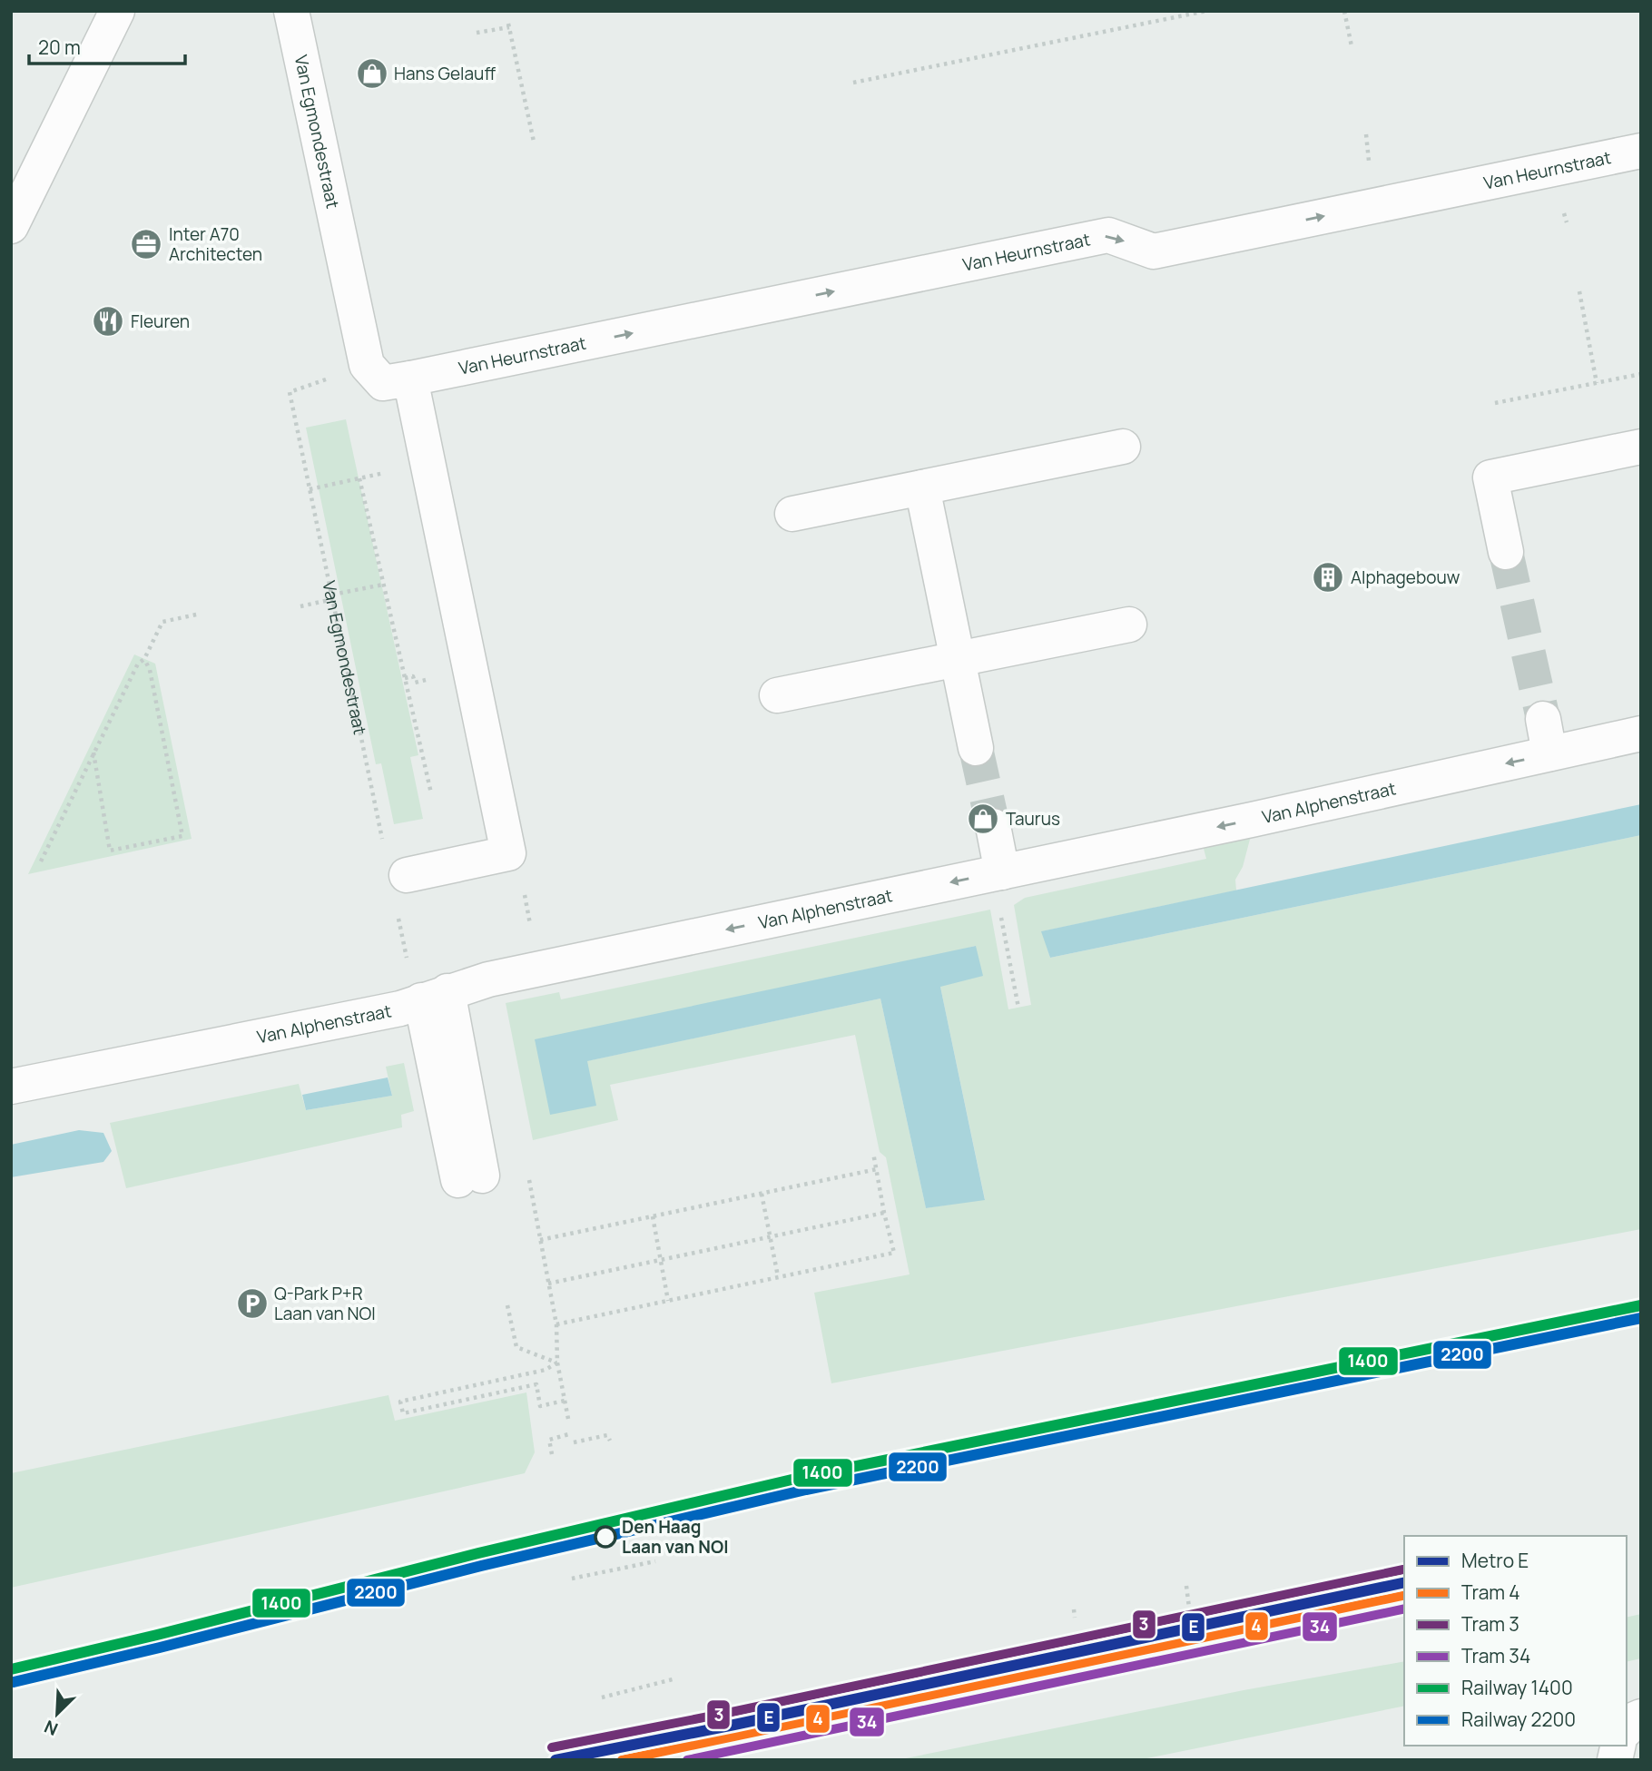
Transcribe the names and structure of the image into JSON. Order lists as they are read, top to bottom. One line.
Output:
{"streets":{"street":["Van Egmondestraat","Van Heurnstraat","Van Alphenstraat"]},"one_way":["Van Heurnstraat"],"places":{"shop":["Hans Gelauff","Taurus"],"office":["Inter A70 Architecten"],"restaurant":["Fleuren"],"building":["Alphagebouw"],"parking":["Q-Park P+R Laan van NOI"],"other":["Den Haag Laan van NOI"]},"lines":["rail line 1400","rail line 2200","tram line 3","metro line E","tram line 4","tram line 34"],"legend":["Metro E","Tram 4","Tram 3","Tram 34","Railway 1400","Railway 2200"],"scale_bar":"20 m","north":"bottom left"}
